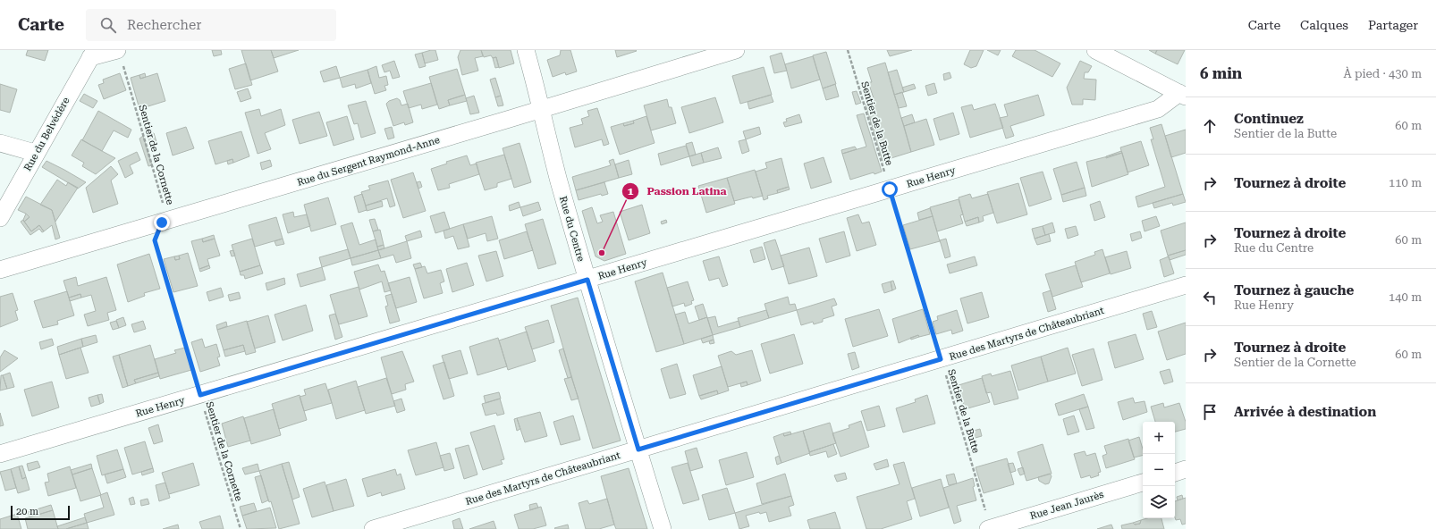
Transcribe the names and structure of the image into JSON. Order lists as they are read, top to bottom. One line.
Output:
{"streets":{"street":["Rue du Belvédère","Rue du Sergent Raymond-Anne","Rue Henry","Rue du Centre","Rue des Martyrs de Châteaubriant","Rue Jean Jaurès"],"path":["Sentier de la Butte","Sentier de la Cornette"]},"crossings":[["Sentier de la Butte","Rue Henry"],["Sentier de la Butte","Rue des Martyrs de Châteaubriant"],["Sentier de la Butte","Rue Jean Jaurès"],["Sentier de la Cornette","Rue du Sergent Raymond-Anne"],["Sentier de la Cornette","Rue Henry"],["Rue du Sergent Raymond-Anne","Rue du Centre"],["Rue Henry","Rue du Centre"],["Rue du Centre","Rue des Martyrs de Châteaubriant"]],"places":["Passion Latina"],"scale_bar":"20 m","page":{"header":"Carte","search":"Rechercher","nav":["Carte","Calques","Partager"],"heading":["6 min","À pied · 430 m"],"list":[["Continuez","Sentier de la Butte","60 m"],["Tournez à droite","110 m"],["Tournez à droite","Rue du Centre","60 m"],["Tournez à gauche","Rue Henry","140 m"],["Tournez à droite","Sentier de la Cornette","60 m"],"Arrivée à destination"],"map_buttons":["+","−"],"scale":"20 m"}}
